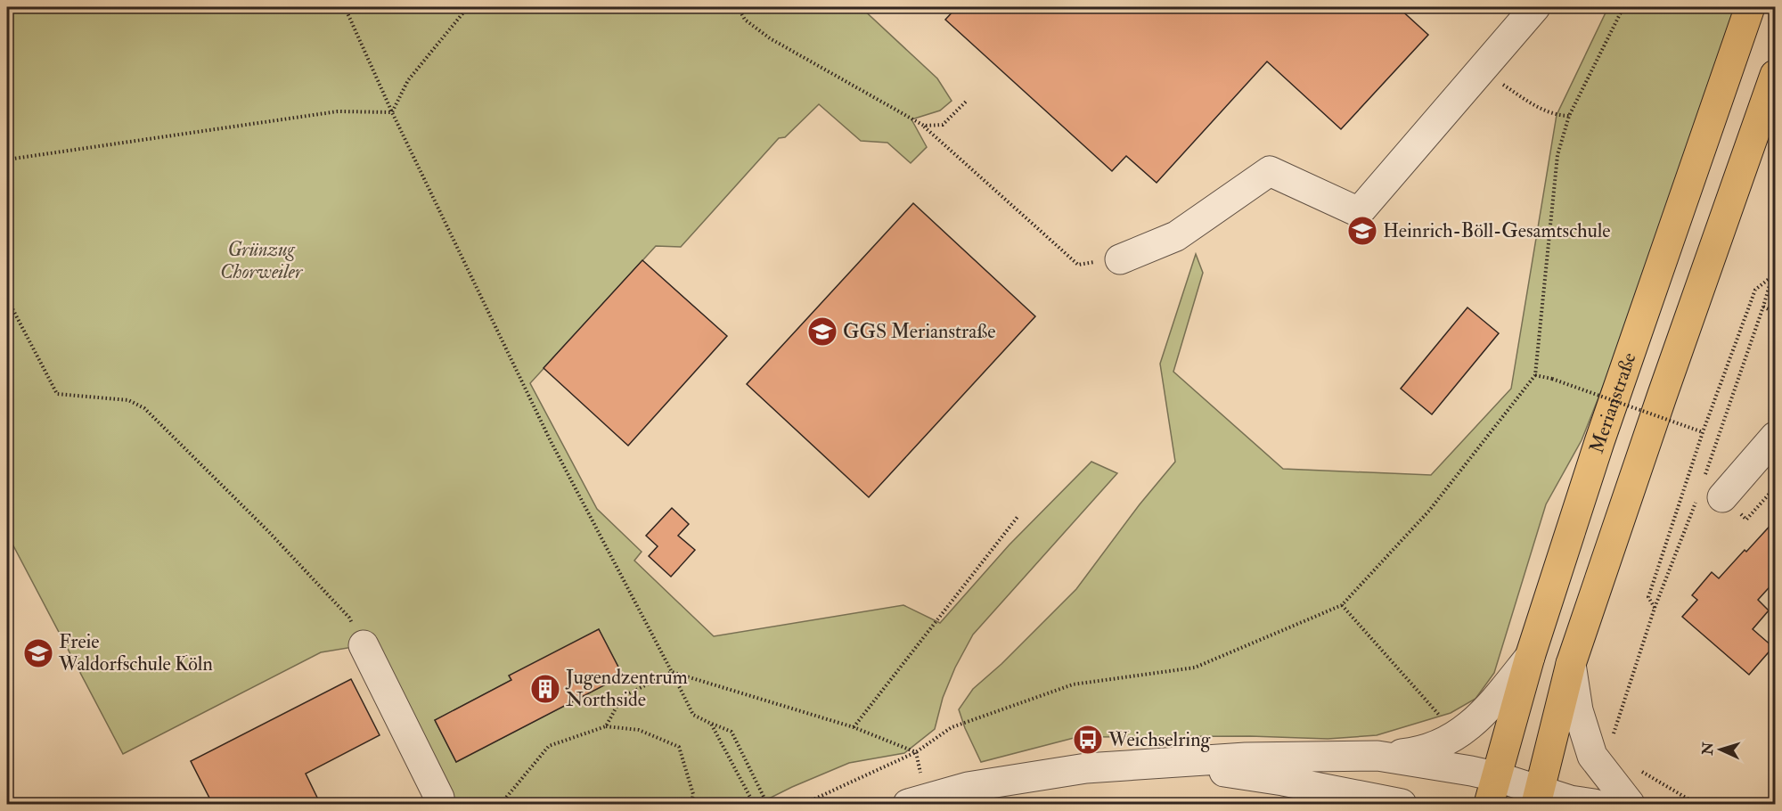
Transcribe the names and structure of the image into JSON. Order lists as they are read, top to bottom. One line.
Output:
{"streets":{"main road":["Merianstraße"]},"parks":["Grünzug Chorweiler"],"places":{"school or university":["Heinrich-Böll-Gesamtschule","GGS Merianstraße","Freie Waldorfschule Köln"],"building":["Jugendzentrum Northside"],"bus stop":["Weichselring"]},"north":"left"}
